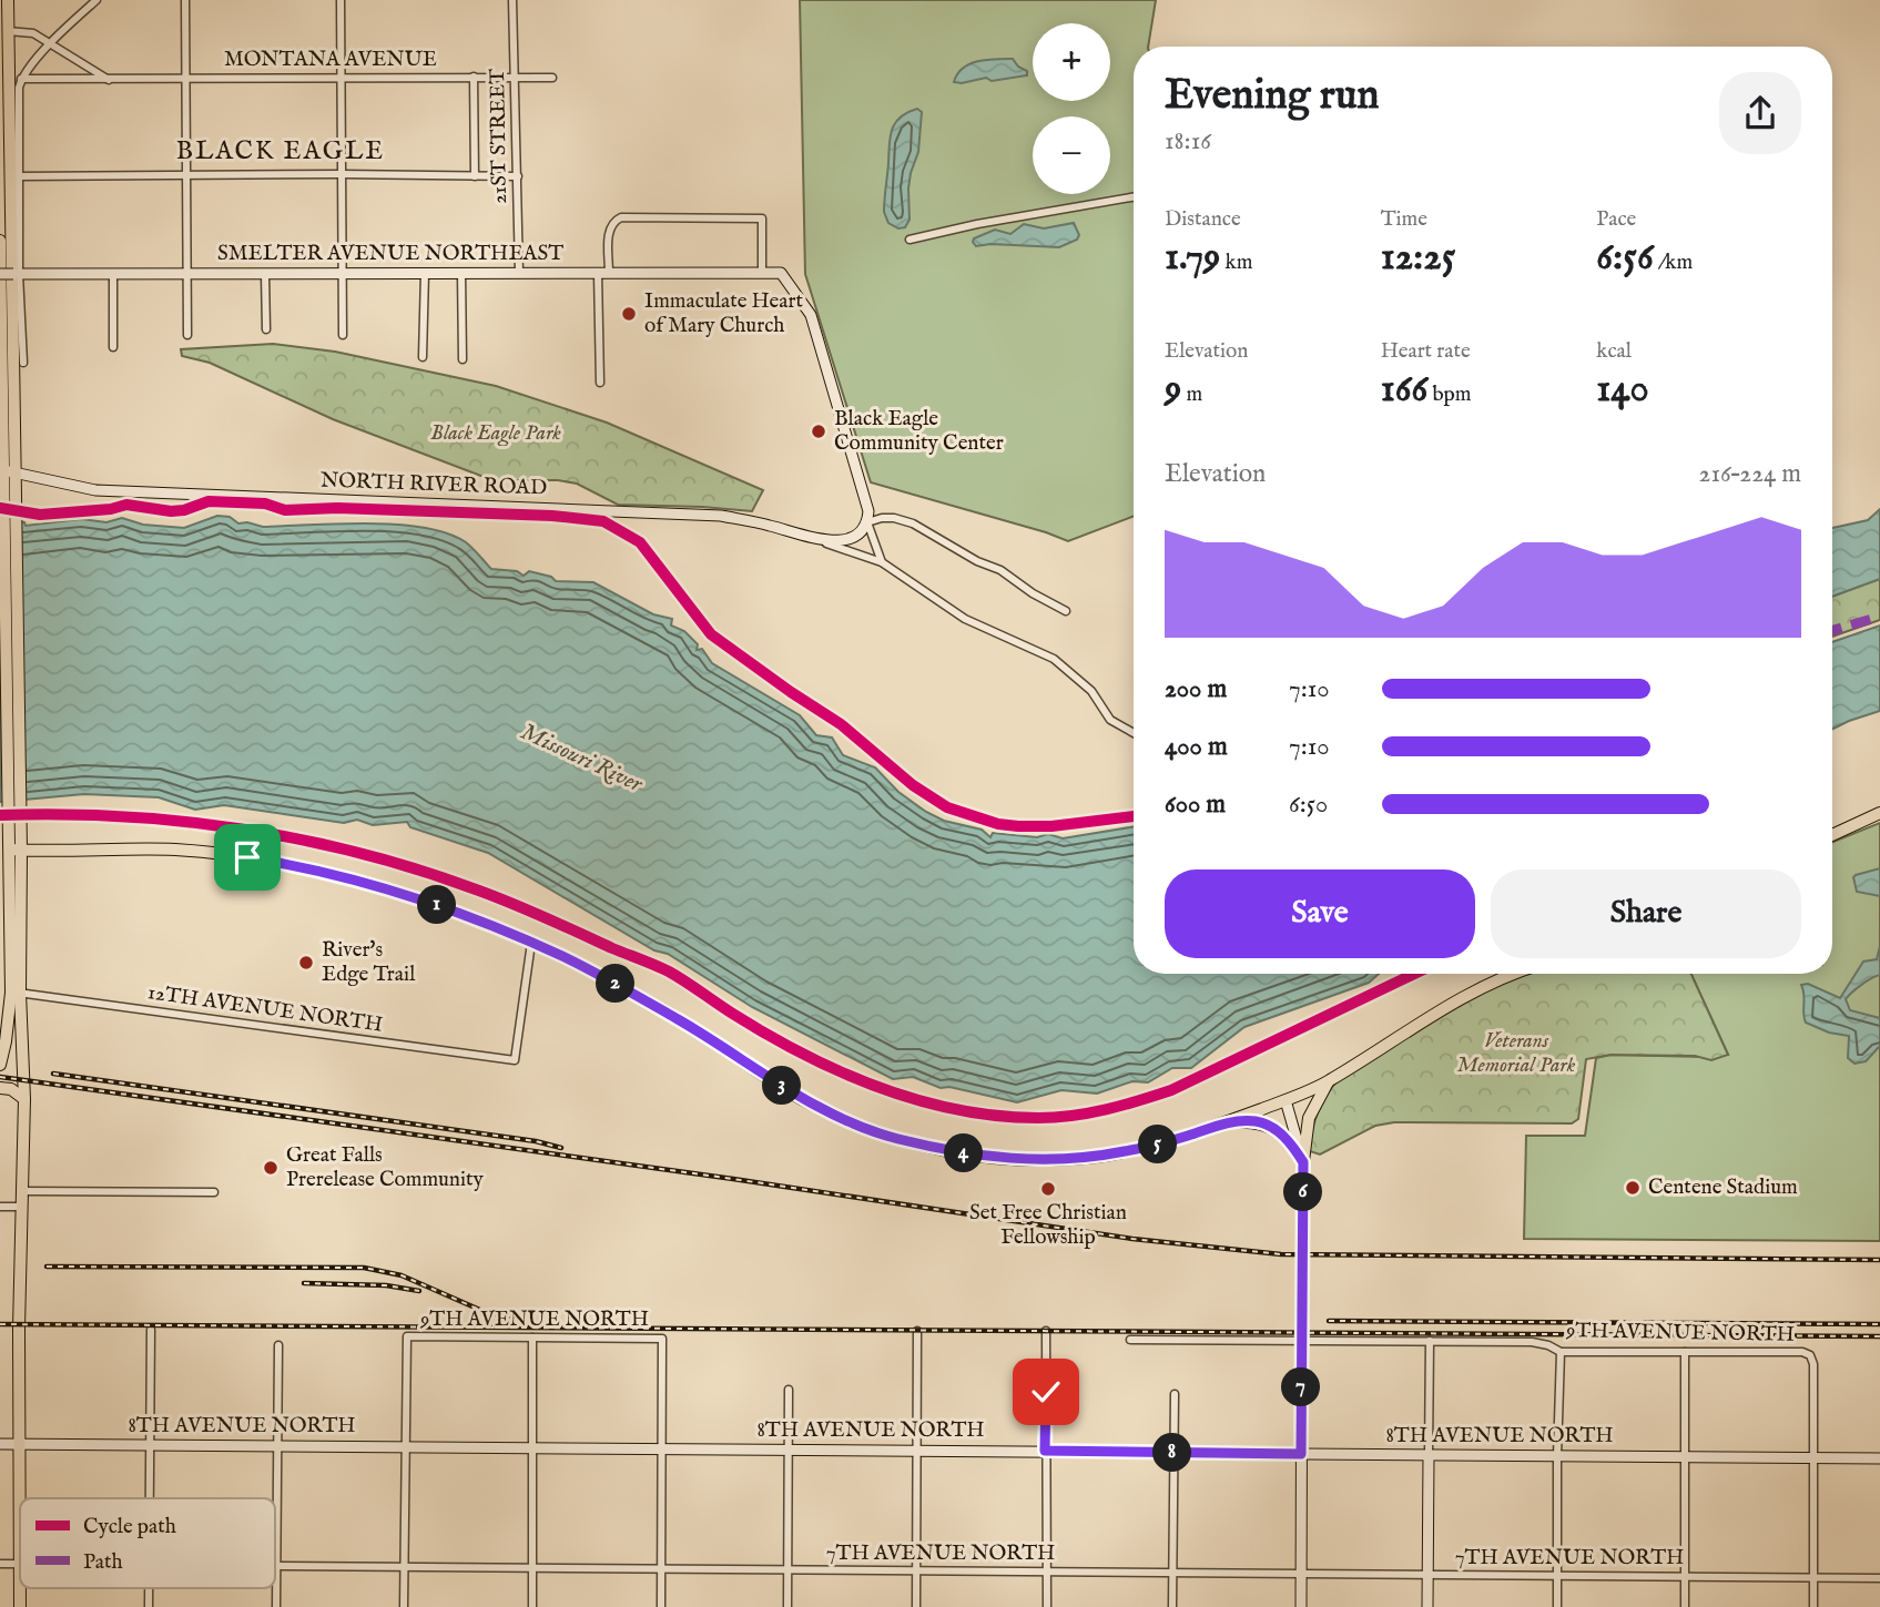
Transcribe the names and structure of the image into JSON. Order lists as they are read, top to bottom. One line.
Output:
{"streets":{"street":["MONTANA AVENUE","21ST STREET","SMELTER AVENUE NORTHEAST","NORTH RIVER ROAD","12TH AVENUE NORTH","9TH AVENUE NORTH","8TH AVENUE NORTH","7TH AVENUE NORTH"]},"crossings":[["MONTANA AVENUE","21ST STREET"],["21ST STREET","SMELTER AVENUE NORTHEAST"],["SMELTER AVENUE NORTHEAST","NORTH RIVER ROAD"],["9TH AVENUE NORTH","8TH AVENUE NORTH"]],"districts":["BLACK EAGLE"],"water":["Missouri River"],"parks":["Black Eagle Park","Veterans Memorial Park"],"places":["Immaculate Heart of Mary Church","Black Eagle Community Center","River's Edge Trail","Great Falls Prerelease Community","Centene Stadium","Set Free Christian Fellowship"],"legend":["Cycle path","Path"],"page":{"map_buttons":["+","−"],"heading":["Evening run","18:16"],"stats":[["Distance","1.79 km"],["Time","12:25"],["Pace","6:56 /km"],["Elevation","9 m"],["Heart rate","166 bpm"],["kcal","140"]],"chart":["Elevation","216–224 m"],"list":[{"name":"200 m","note":"7:10"},{"name":"400 m","note":"7:10"},{"name":"600 m","note":"6:50"}],"buttons":["Save","Share"],"pins":["1","2","3","5","4","6","7","8"]}}
